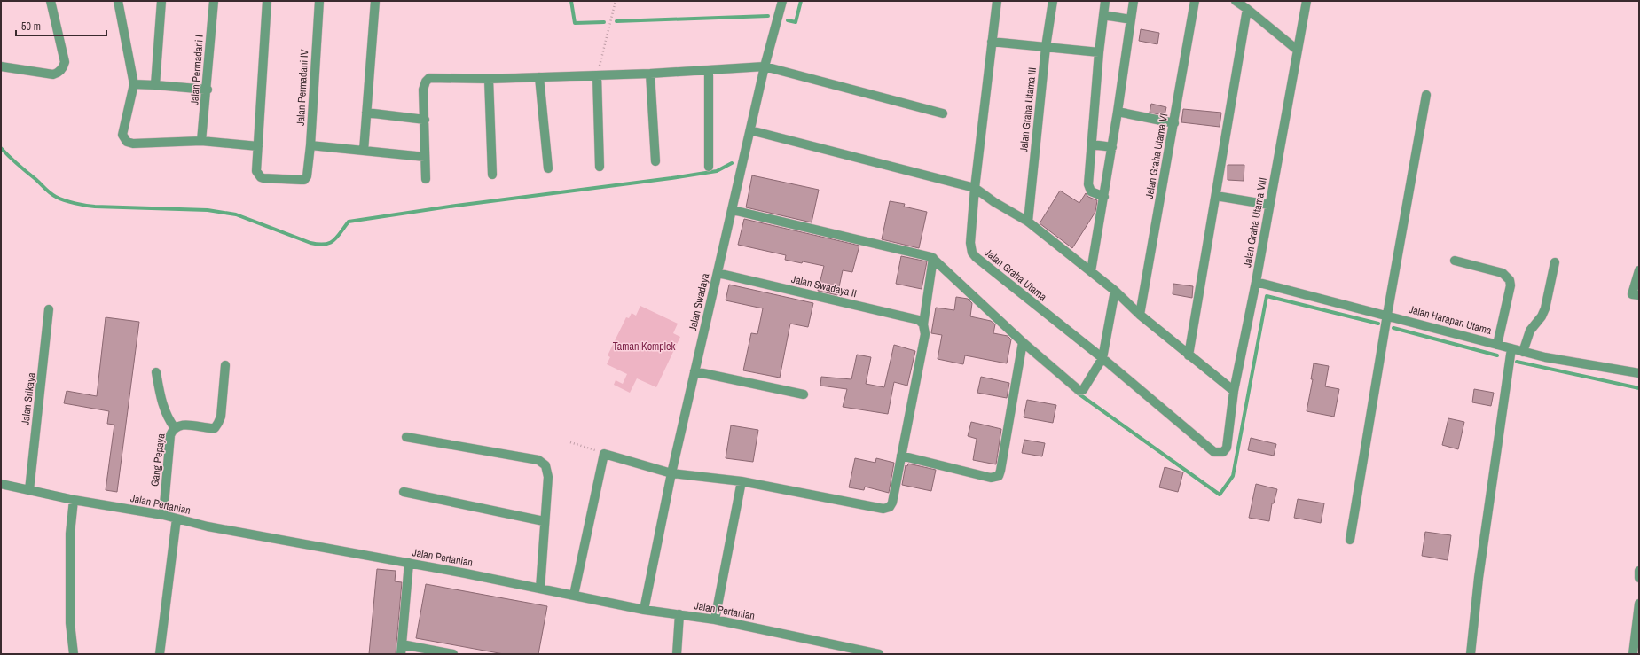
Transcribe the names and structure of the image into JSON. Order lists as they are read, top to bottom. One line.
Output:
{"streets":{"street":["Jalan Permadani I","Jalan Permadani IV","Jalan Graha Utama III","Jalan Graha Utama VI","Jalan Graha Utama VIII","Jalan Graha Utama","Jalan Swadaya II","Jalan Swadaya","Jalan Harapan Utama","Jalan Srikaya","Gang Pepaya","Jalan Pertanian"]},"crossings":[["Jalan Graha Utama VIII","Jalan Graha Utama"],["Jalan Graha Utama VIII","Jalan Harapan Utama"],["Jalan Swadaya II","Jalan Swadaya"],["Jalan Swadaya","Jalan Pertanian"],["Jalan Srikaya","Jalan Pertanian"],["Gang Pepaya","Jalan Pertanian"]],"parks":["Taman Komplek"],"scale_bar":"50 m"}
